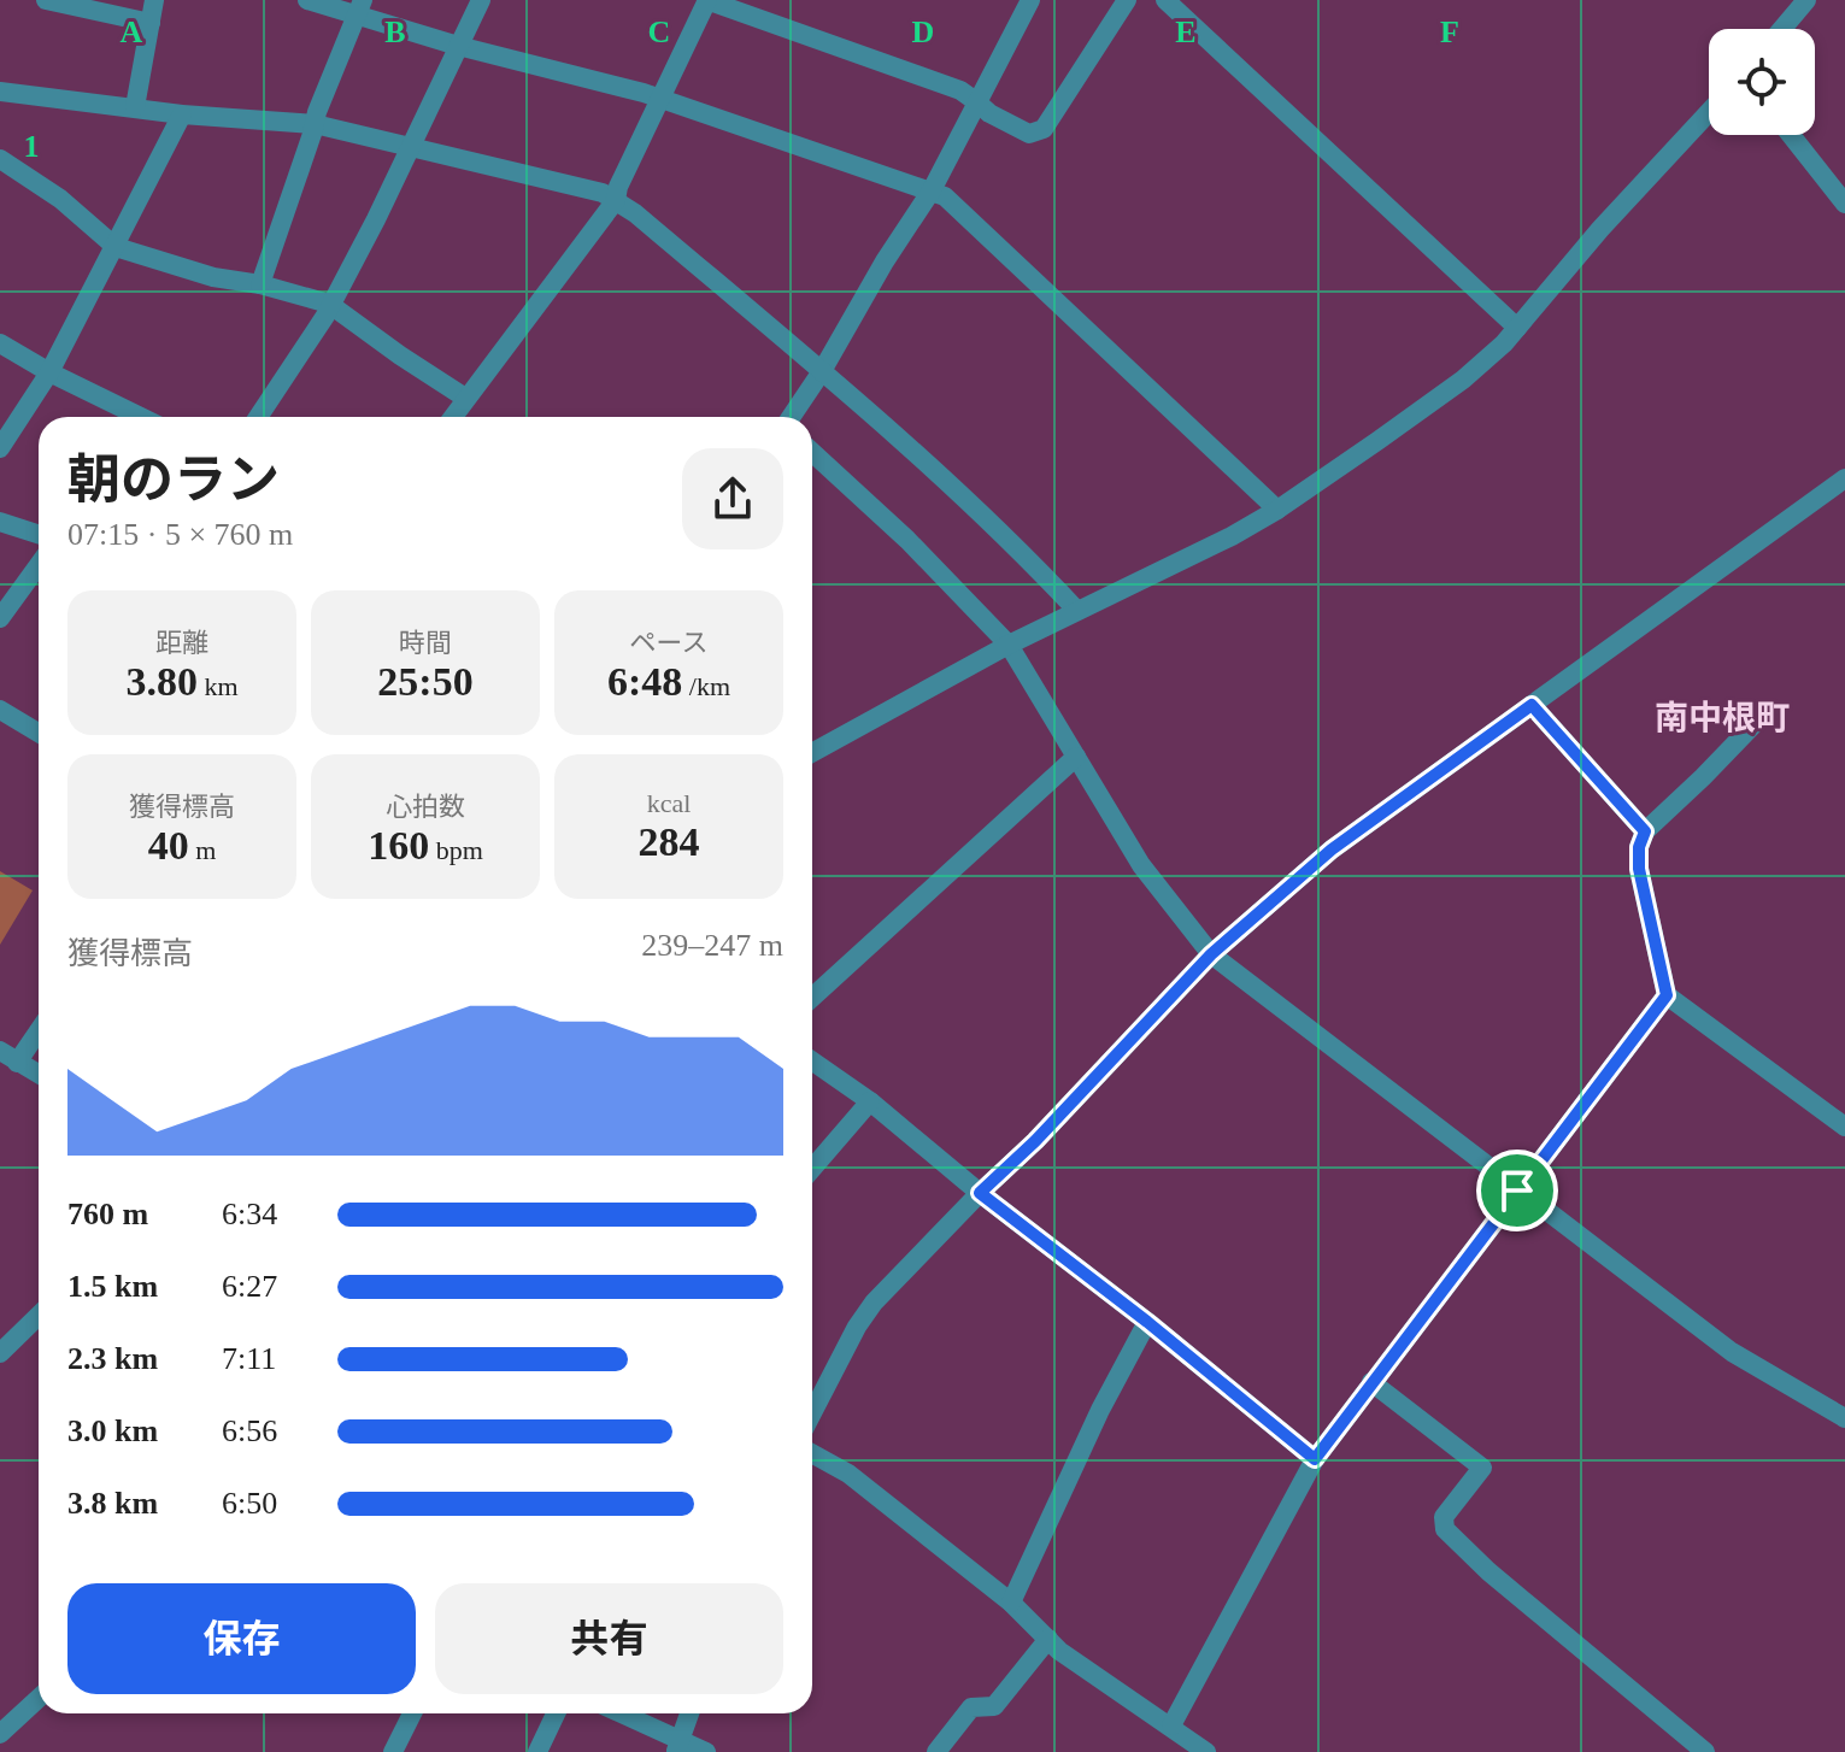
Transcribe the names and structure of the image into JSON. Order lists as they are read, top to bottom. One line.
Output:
{"districts":["南中根町"],"page":{"heading":["朝のラン","07:15 · 5 × 760 m"],"stats":[["距離","3.80 km"],["時間","25:50"],["ペース","6:48 /km"],["獲得標高","40 m"],["心拍数","160 bpm"],["kcal","284"]],"chart":["獲得標高","239–247 m"],"list":[{"name":"760 m","note":"6:34"},{"name":"1.5 km","note":"6:27"},{"name":"2.3 km","note":"7:11"},{"name":"3.0 km","note":"6:56"},{"name":"3.8 km","note":"6:50"}],"buttons":["保存","共有"]},"grid":{"columns":["A","B","C","D","E","F"],"rows":["1"]}}
